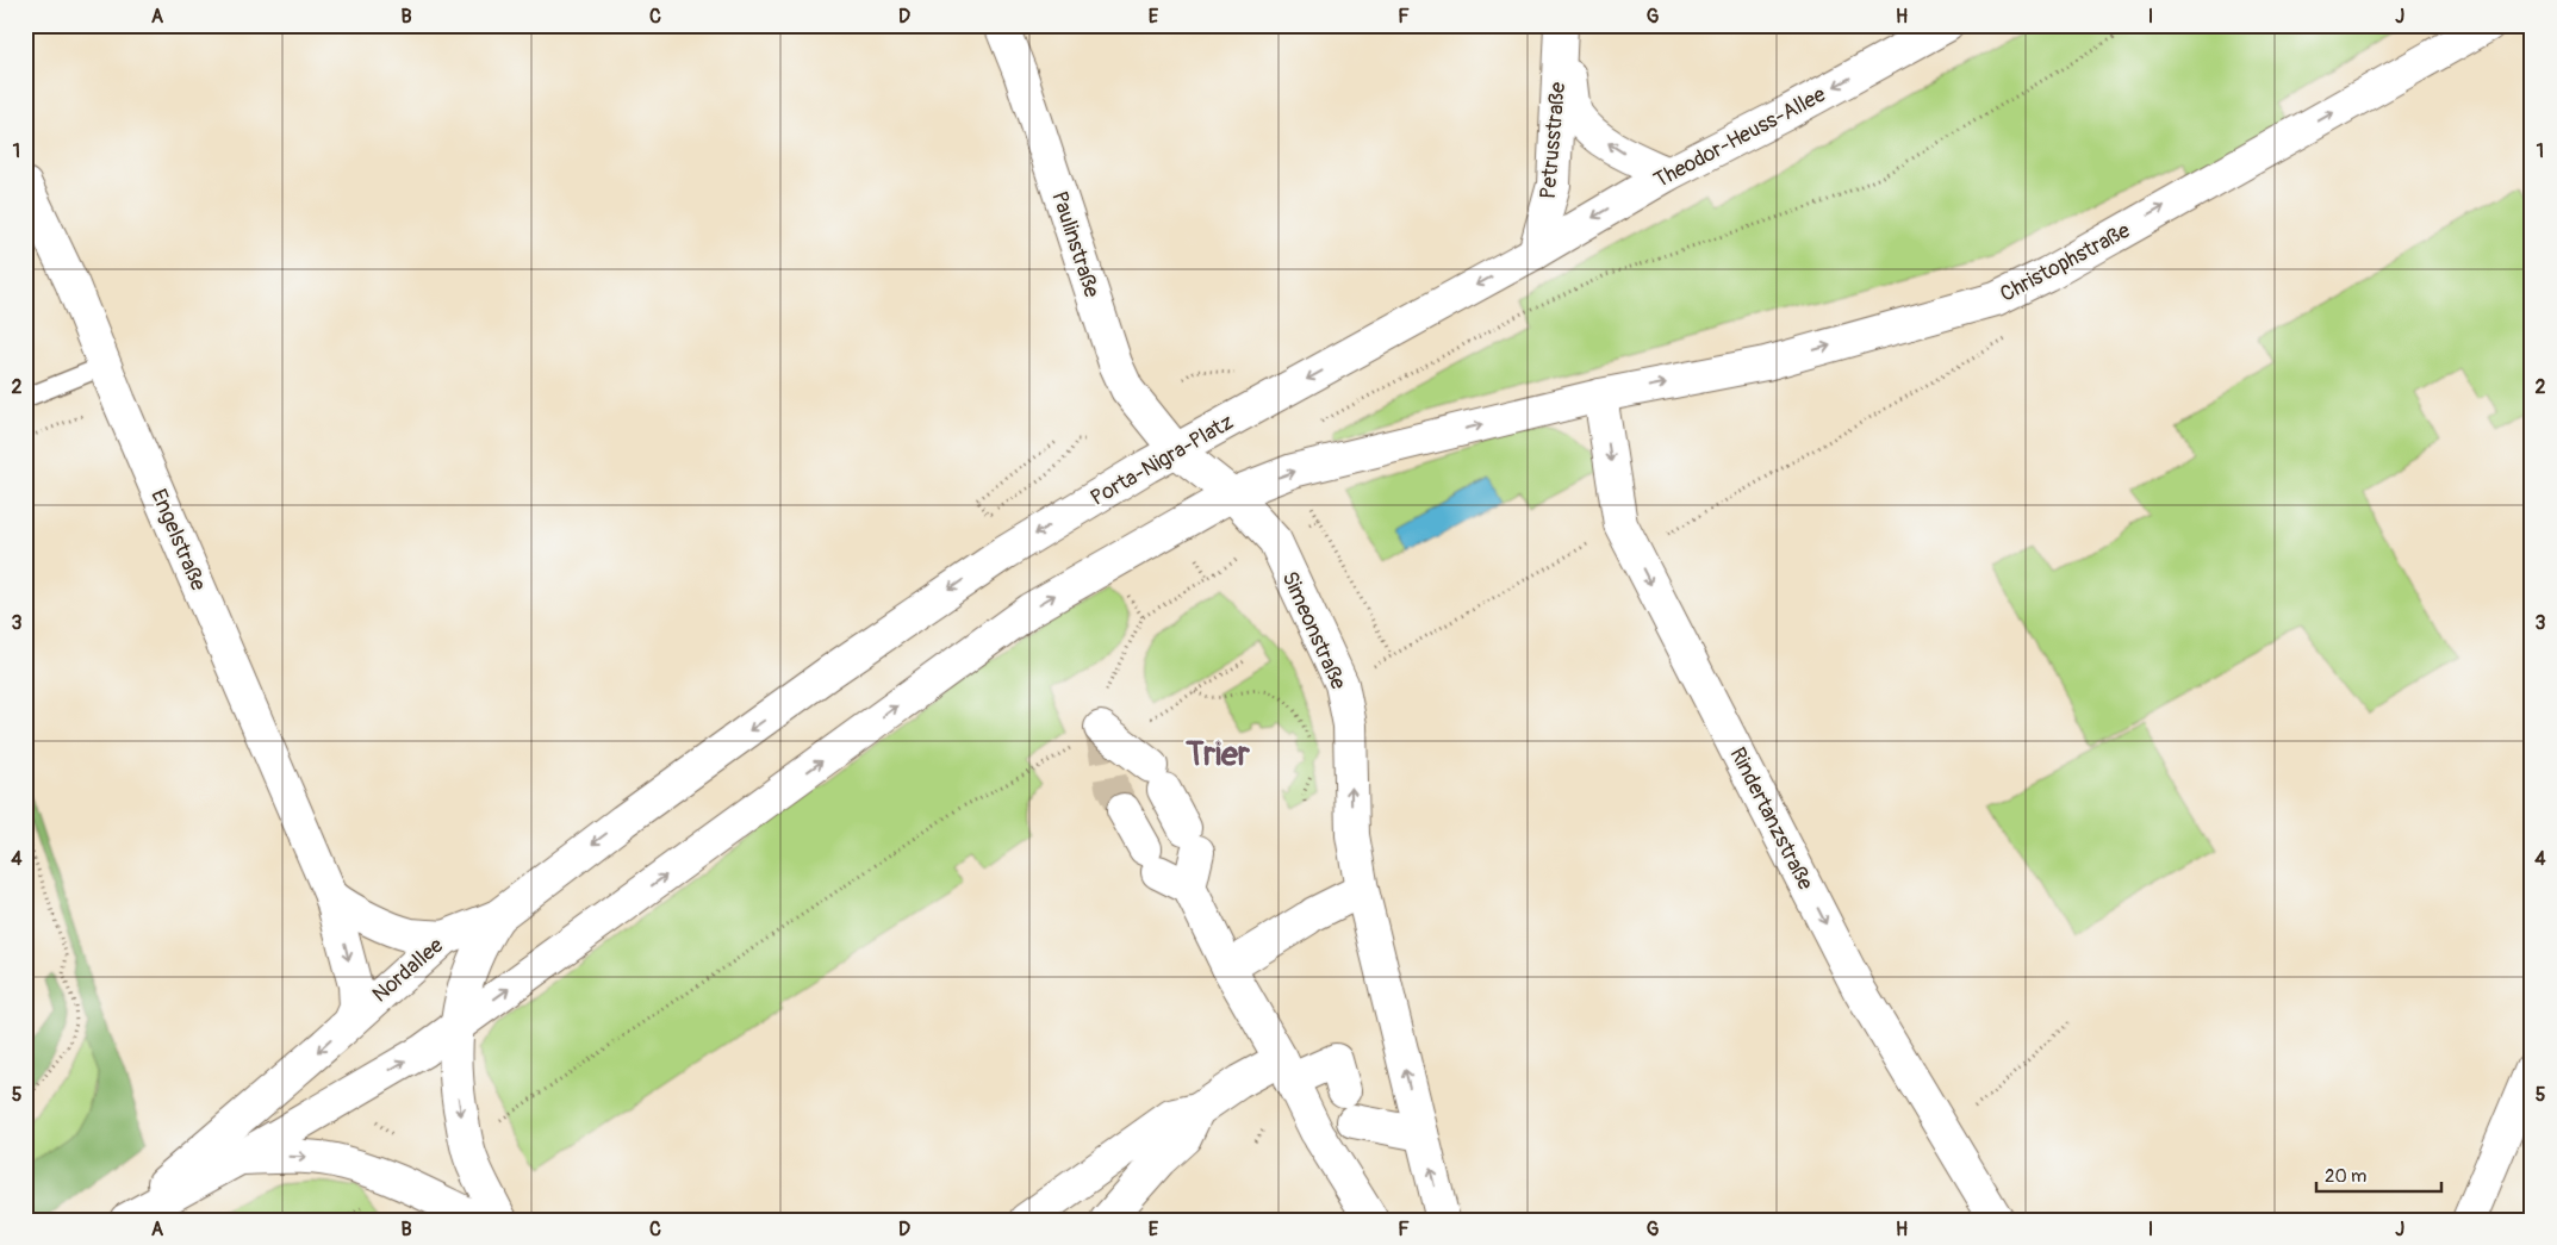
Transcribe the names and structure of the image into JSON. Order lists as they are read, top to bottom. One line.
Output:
{"streets":{"street":["Theodor-Heuss-Allee","Petrusstraße","Paulinstraße","Christophstraße","Porta-Nigra-Platz","Engelstraße","Simeonstraße","Rindertanzstraße","Nordallee"]},"crossings":[["Theodor-Heuss-Allee","Petrusstraße"],["Theodor-Heuss-Allee","Porta-Nigra-Platz"],["Petrusstraße","Porta-Nigra-Platz"],["Paulinstraße","Porta-Nigra-Platz"],["Paulinstraße","Simeonstraße"],["Christophstraße","Rindertanzstraße"],["Porta-Nigra-Platz","Nordallee"],["Engelstraße","Nordallee"]],"one_way":["Theodor-Heuss-Allee","Petrusstraße","Christophstraße","Rindertanzstraße"],"districts":["Trier"],"scale_bar":"20 m","grid":{"columns":["A","B","C","D","E","F","G","H","I","J"],"rows":["1","2","3","4","5"]}}
